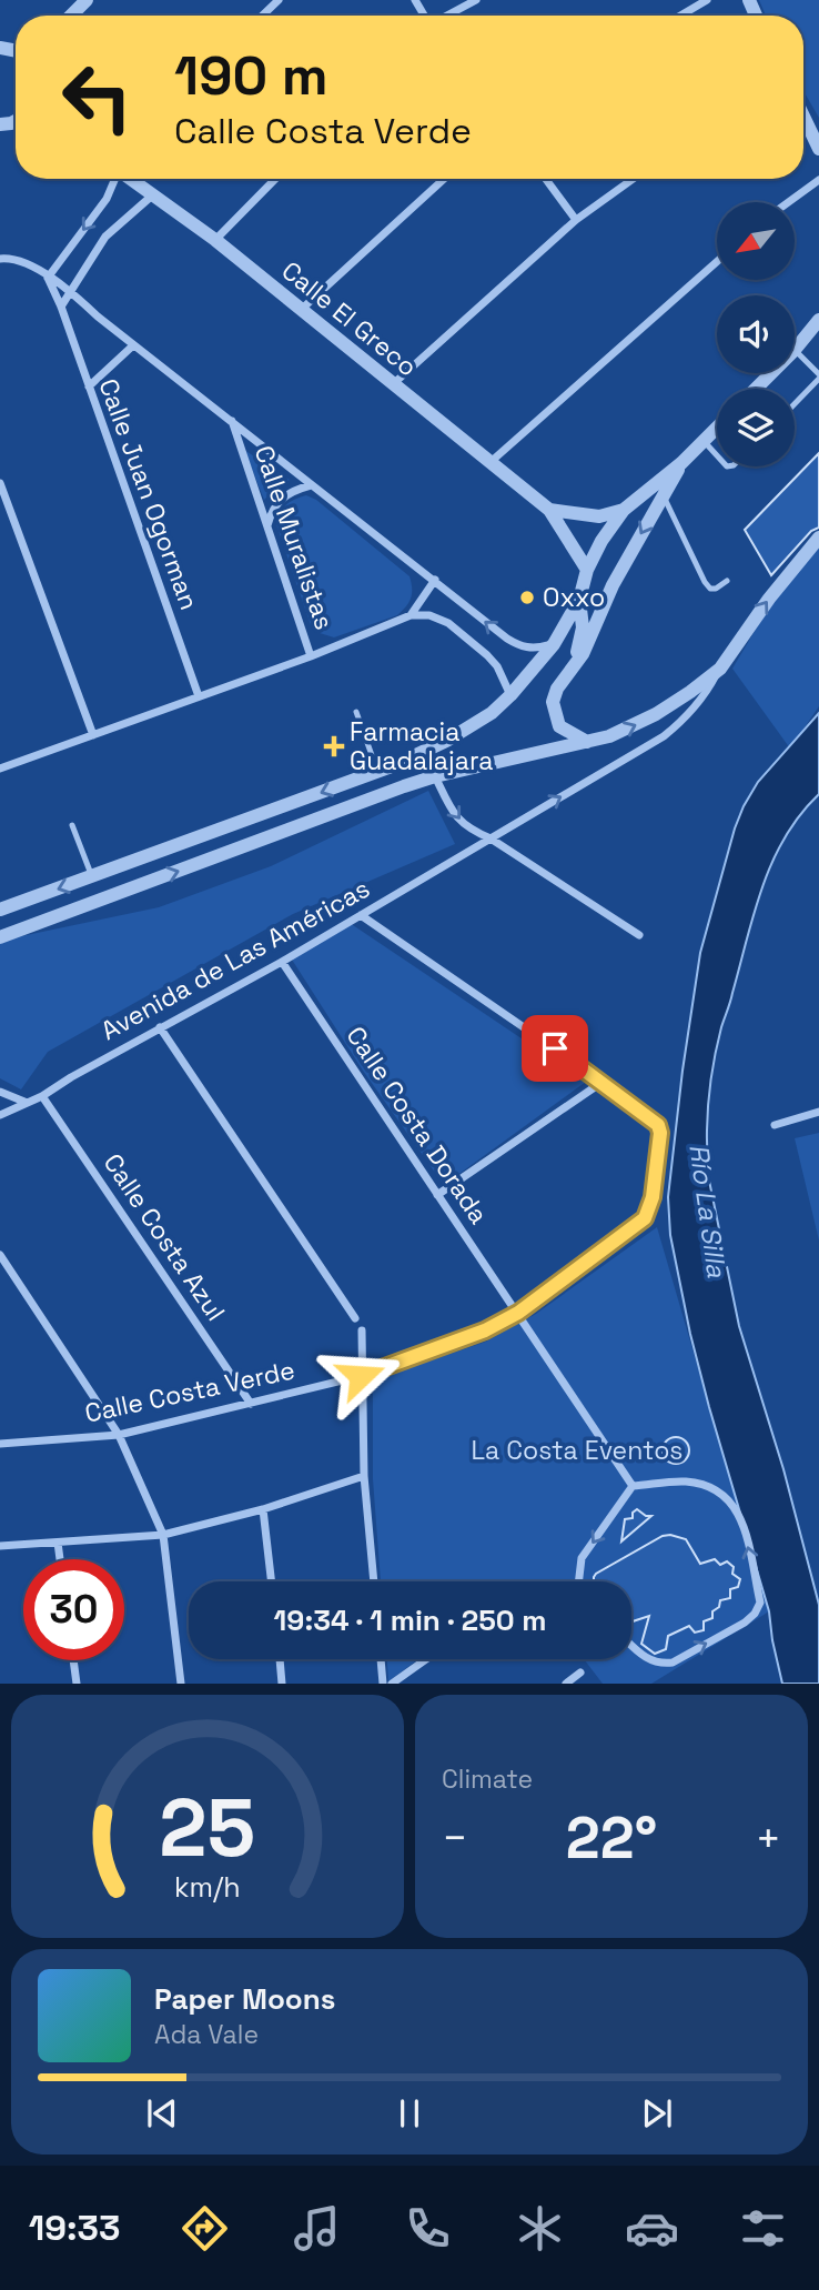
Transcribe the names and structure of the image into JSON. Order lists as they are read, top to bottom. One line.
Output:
{"streets":{"street":["Calle El Greco","Calle Juan Ogorman","Calle Muralistas","Avenida de Las Américas","Calle Costa Dorada","Calle Costa Azul","Calle Costa Verde"]},"crossings":[["Calle Juan Ogorman","Calle Muralistas"],["Avenida de Las Américas","Calle Costa Dorada"],["Avenida de Las Américas","Calle Costa Azul"],["Calle Costa Dorada","Calle Costa Verde"],["Calle Costa Azul","Calle Costa Verde"]],"water":["Río La Silla"],"parks":["La Costa Eventos"],"places":{"other":["Oxxo"],"health":["Farmacia Guadalajara"]},"north":"bottom left","page":{"turn":["190 m","Calle Costa Verde"],"limit":"30","trip":"19:34 · 1 min · 250 m","tile":"Climate","heat":["−","22°","+"],"song":["Paper Moons","Ada Vale"],"tabs":"19:33","gauge":["25","km/h"]}}
